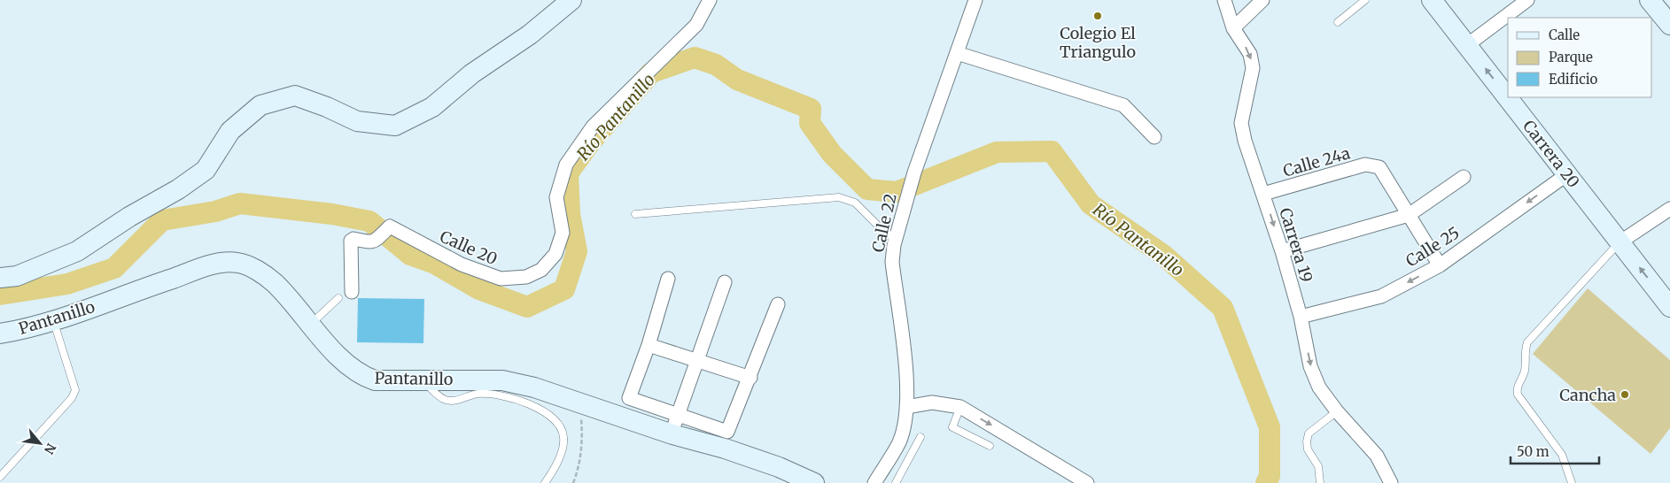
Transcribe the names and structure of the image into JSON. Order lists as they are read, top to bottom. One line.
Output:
{"streets":{"main road":["Carrera 20","Pantanillo"],"street":["Calle 24a","Calle 22","Carrera 19","Calle 25","Calle 20"]},"crossings":[["Carrera 20","Calle 25"],["Calle 24a","Carrera 19"],["Carrera 19","Calle 25"]],"one_way":["Carrera 20","Carrera 19"],"water":["Río Pantanillo"],"places":["Colegio El Triangulo","Cancha"],"legend":["Calle","Parque","Edificio"],"scale_bar":"50 m","north":"bottom right"}
